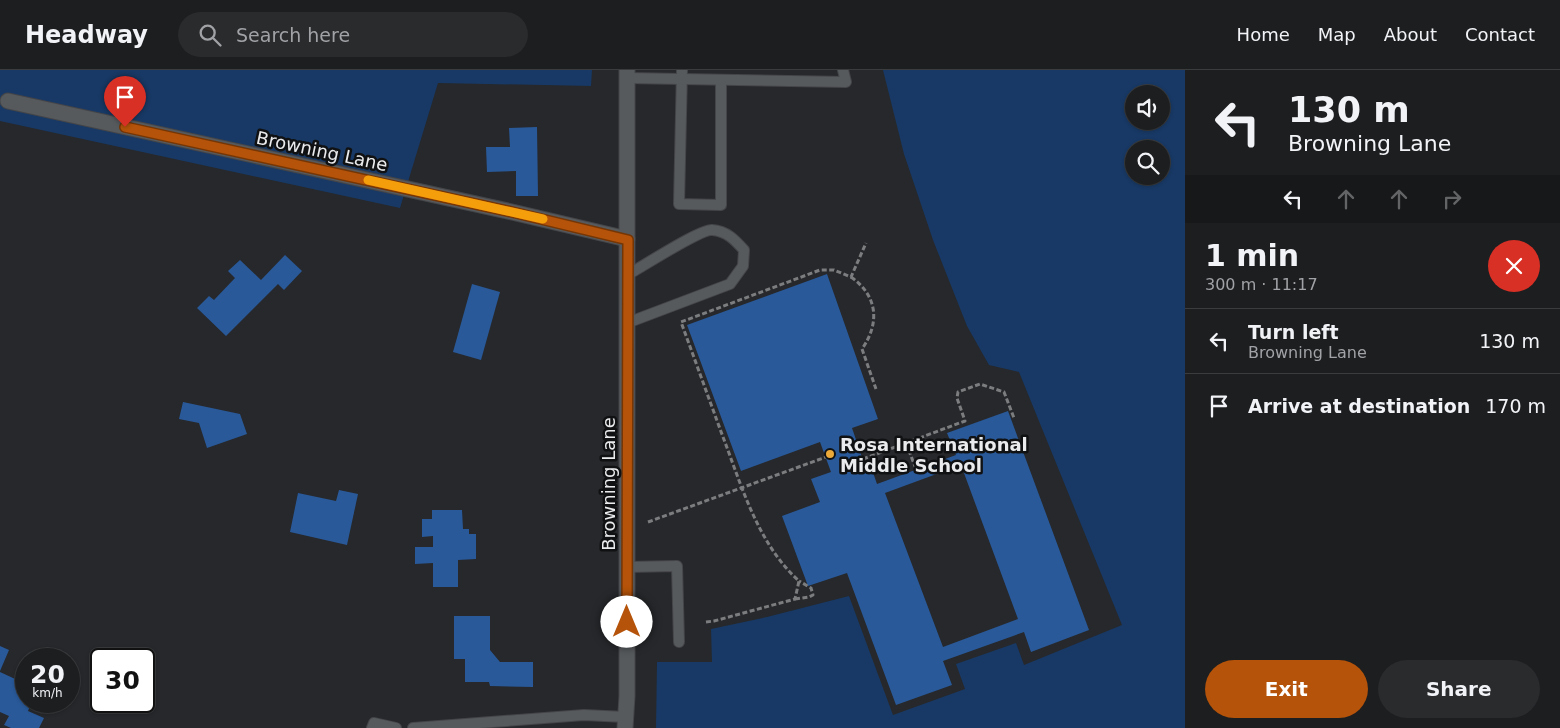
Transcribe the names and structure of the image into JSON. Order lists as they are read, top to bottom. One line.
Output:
{"streets":{"street":["Browning Lane"]},"places":["Rosa International Middle School"],"page":{"header":"Headway","search":"Search here","nav":["Home","Map","About","Contact"],"turn":["130 m","Browning Lane"],"heading":["1 min","300 m · 11:17"],"list":[{"name":"Turn left","note":"Browning Lane","value":"130 m"},{"name":"Arrive at destination","value":"170 m"}],"speed":"20 km/h","limit":"30","buttons":["Exit","Share"]}}
